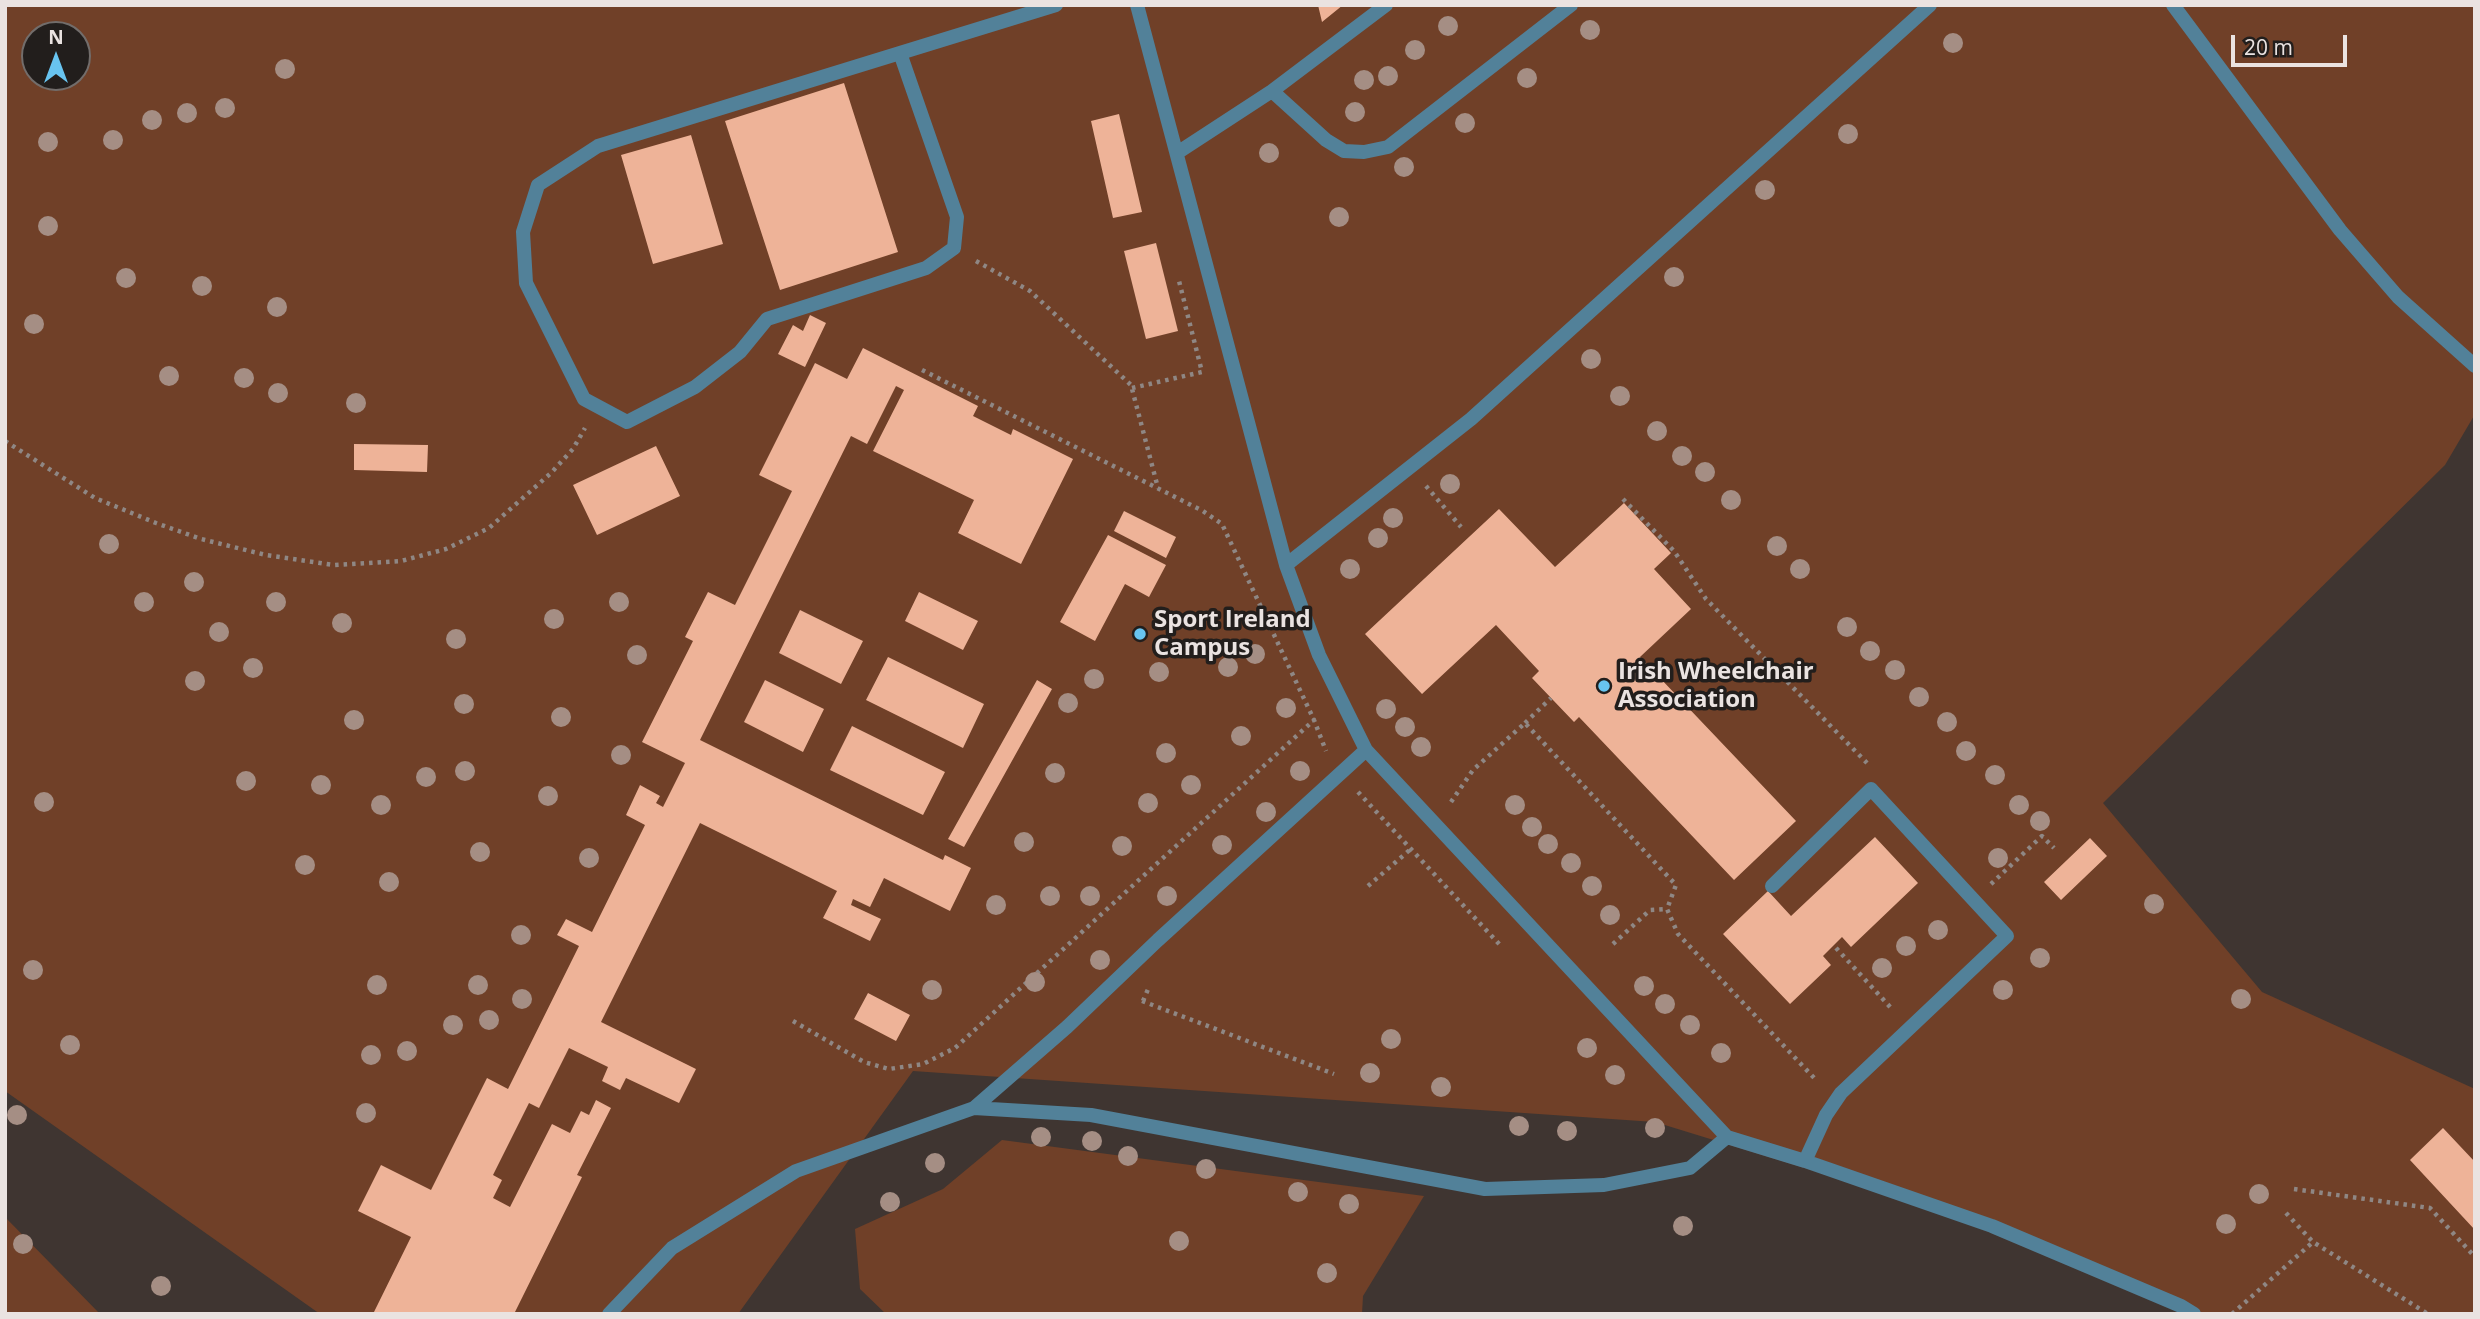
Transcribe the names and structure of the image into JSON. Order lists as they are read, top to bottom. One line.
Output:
{"places":["Sport Ireland Campus","Irish Wheelchair Association"],"scale_bar":"20 m","north":"top"}
